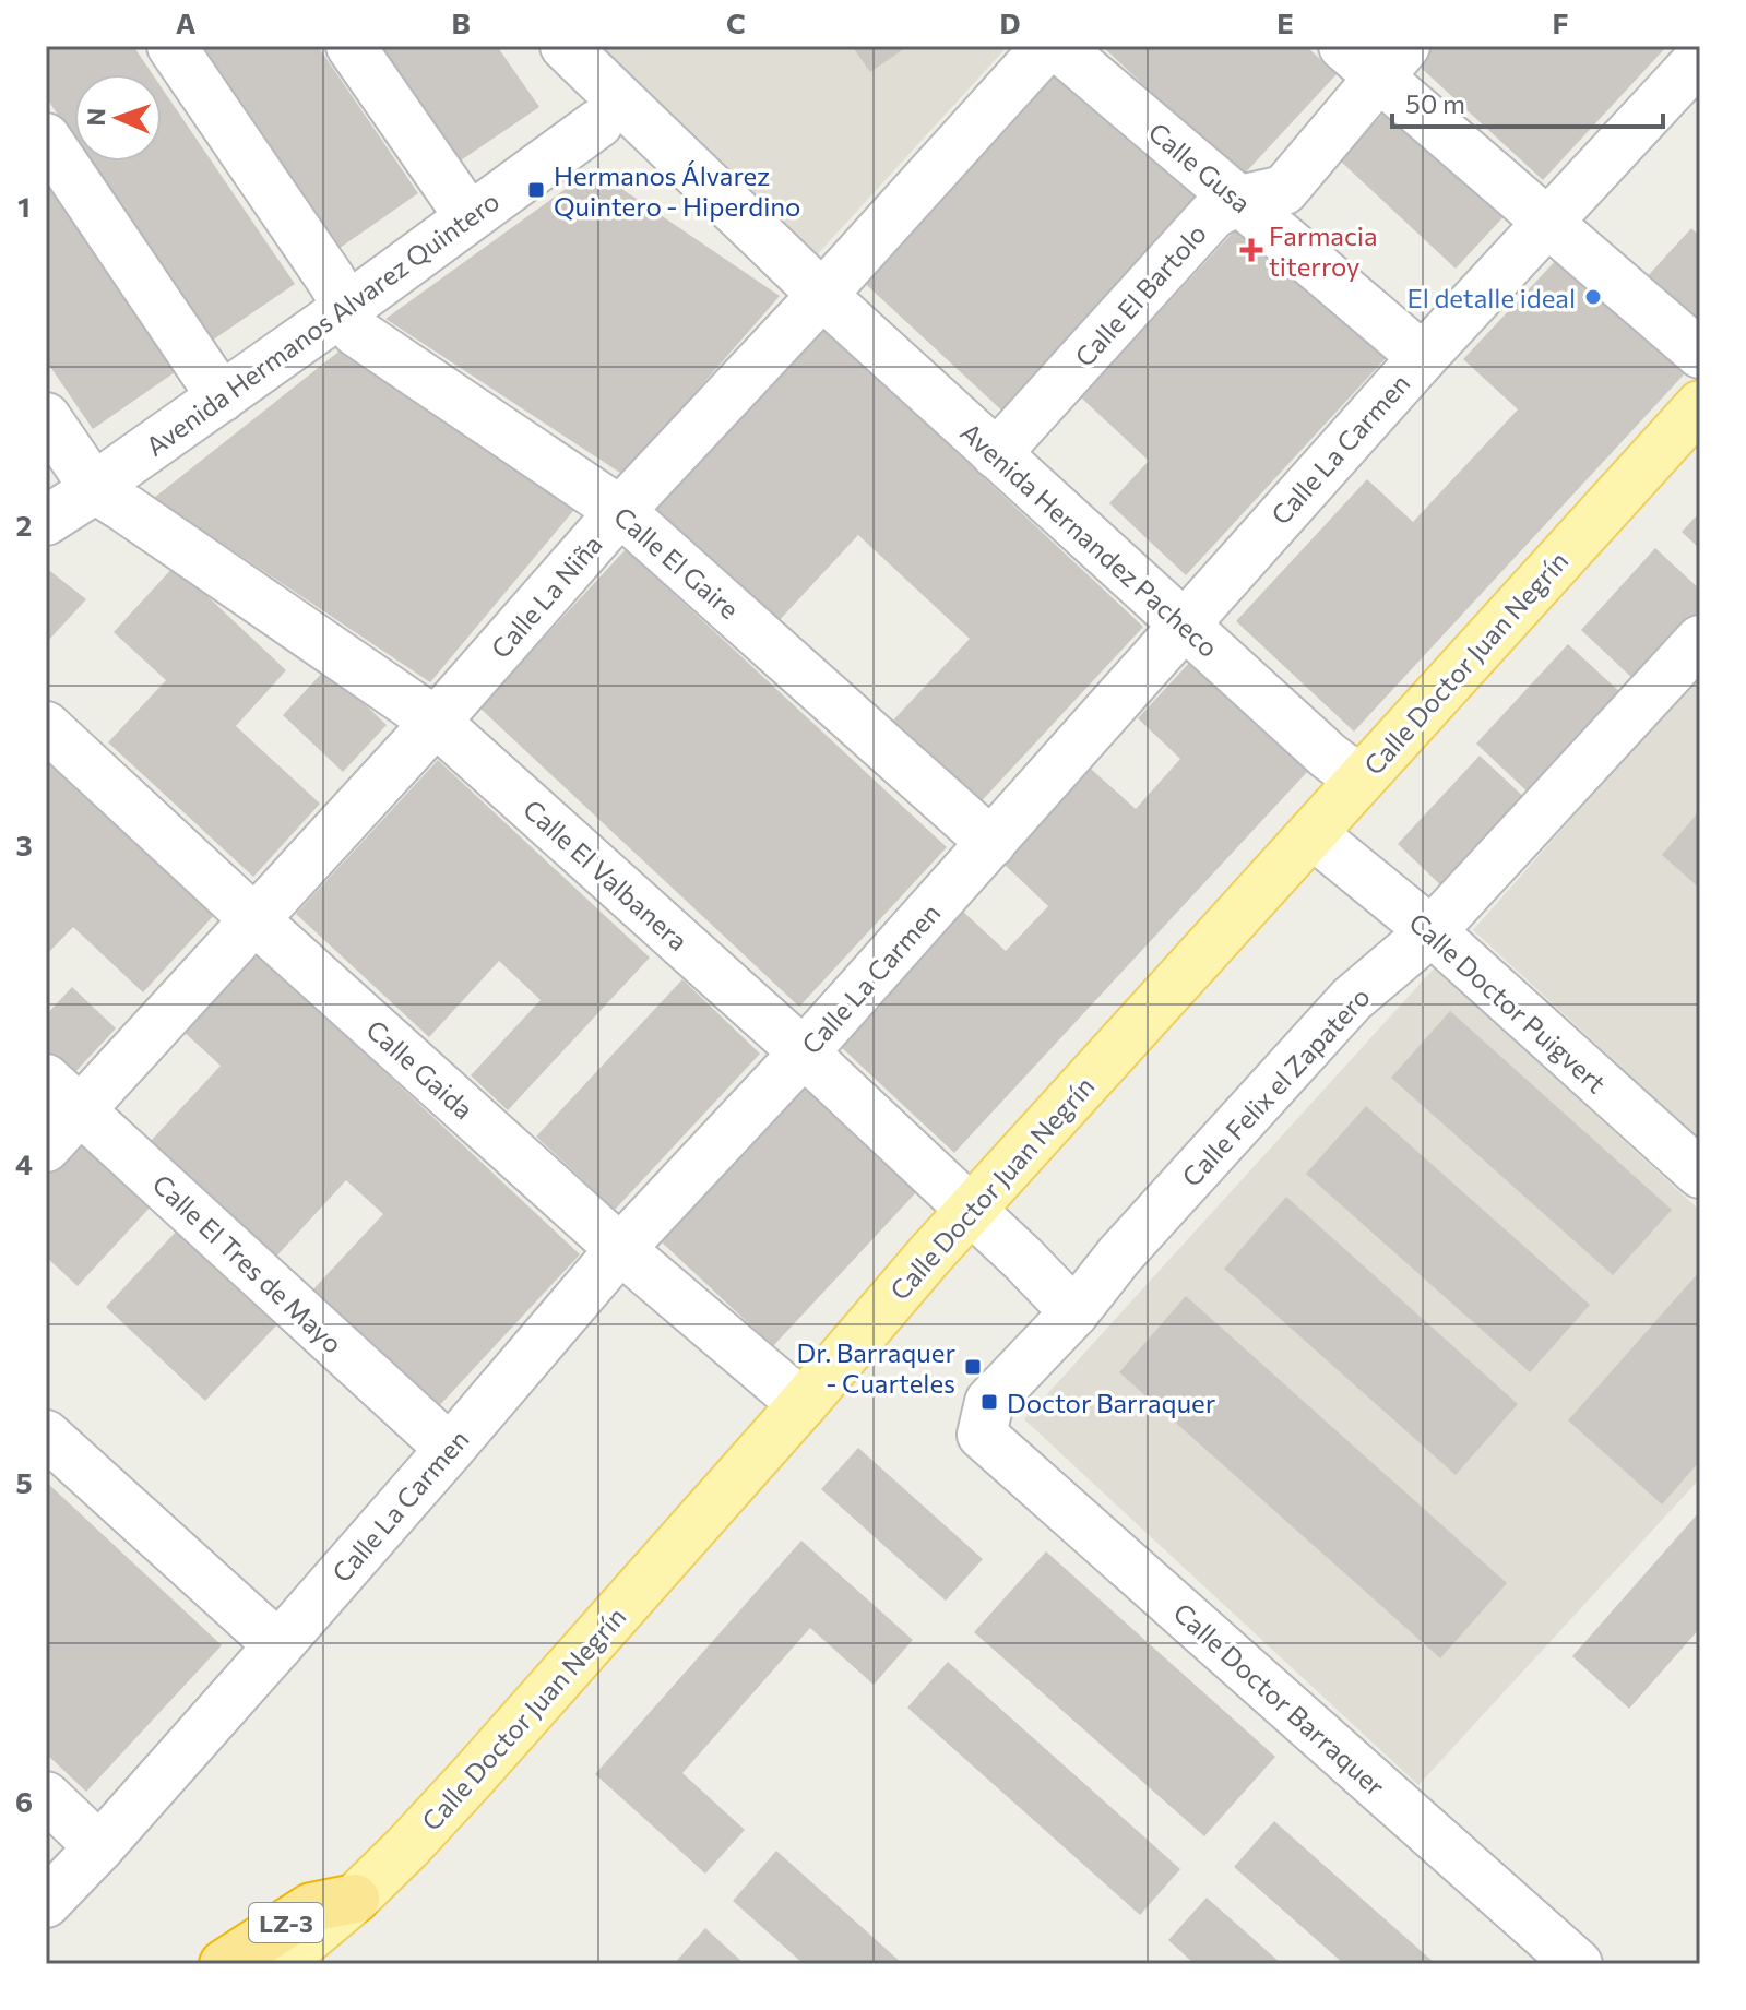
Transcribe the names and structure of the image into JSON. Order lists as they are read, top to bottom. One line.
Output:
{"streets":{"highway":["LZ-3"],"main road":["Calle Doctor Juan Negrín"],"street":["Calle Gusa","Calle El Bartolo","Avenida Hermanos Alvarez Quintero","Calle La Carmen","Avenida Hernandez Pacheco","Calle El Gaire","Calle La Niña","Calle El Valbanera","Calle Doctor Puigvert","Calle Gaida","Calle Felix el Zapatero","Calle El Tres de Mayo","Calle Doctor Barraquer"]},"crossings":[["Calle Gusa","Calle El Bartolo"],["Calle Gusa","Calle La Carmen"],["Calle El Bartolo","Avenida Hernandez Pacheco"],["Avenida Hermanos Alvarez Quintero","Avenida Hernandez Pacheco"],["Avenida Hermanos Alvarez Quintero","Calle El Gaire"],["Avenida Hermanos Alvarez Quintero","Calle El Valbanera"],["Calle La Carmen","Avenida Hernandez Pacheco"],["Calle La Carmen","Calle El Gaire"],["Calle La Carmen","Calle El Valbanera"],["Calle La Carmen","Calle Gaida"],["Calle La Carmen","Calle El Tres de Mayo"],["Avenida Hernandez Pacheco","Calle La Niña"],["Avenida Hernandez Pacheco","Calle Doctor Juan Negrín"],["Calle El Gaire","Calle La Niña"],["Calle La Niña","Calle El Valbanera"],["Calle La Niña","Calle Gaida"],["Calle La Niña","Calle El Tres de Mayo"],["Calle Doctor Juan Negrín","Calle El Valbanera"],["Calle Doctor Juan Negrín","Calle Doctor Puigvert"],["Calle Doctor Juan Negrín","Calle Gaida"],["Calle Doctor Juan Negrín","LZ-3"],["Calle El Valbanera","Calle Felix el Zapatero"],["Calle Doctor Puigvert","Calle Felix el Zapatero"],["Calle Felix el Zapatero","Calle Doctor Barraquer"]],"places":{"transit":["Hermanos Álvarez Quintero - Hiperdino","Dr. Barraquer - Cuarteles","Doctor Barraquer"],"health":["Farmacia titerroy"],"other":["El detalle ideal"]},"scale_bar":"50 m","north":"left","grid":{"columns":["A","B","C","D","E","F"],"rows":["1","2","3","4","5","6"]}}
